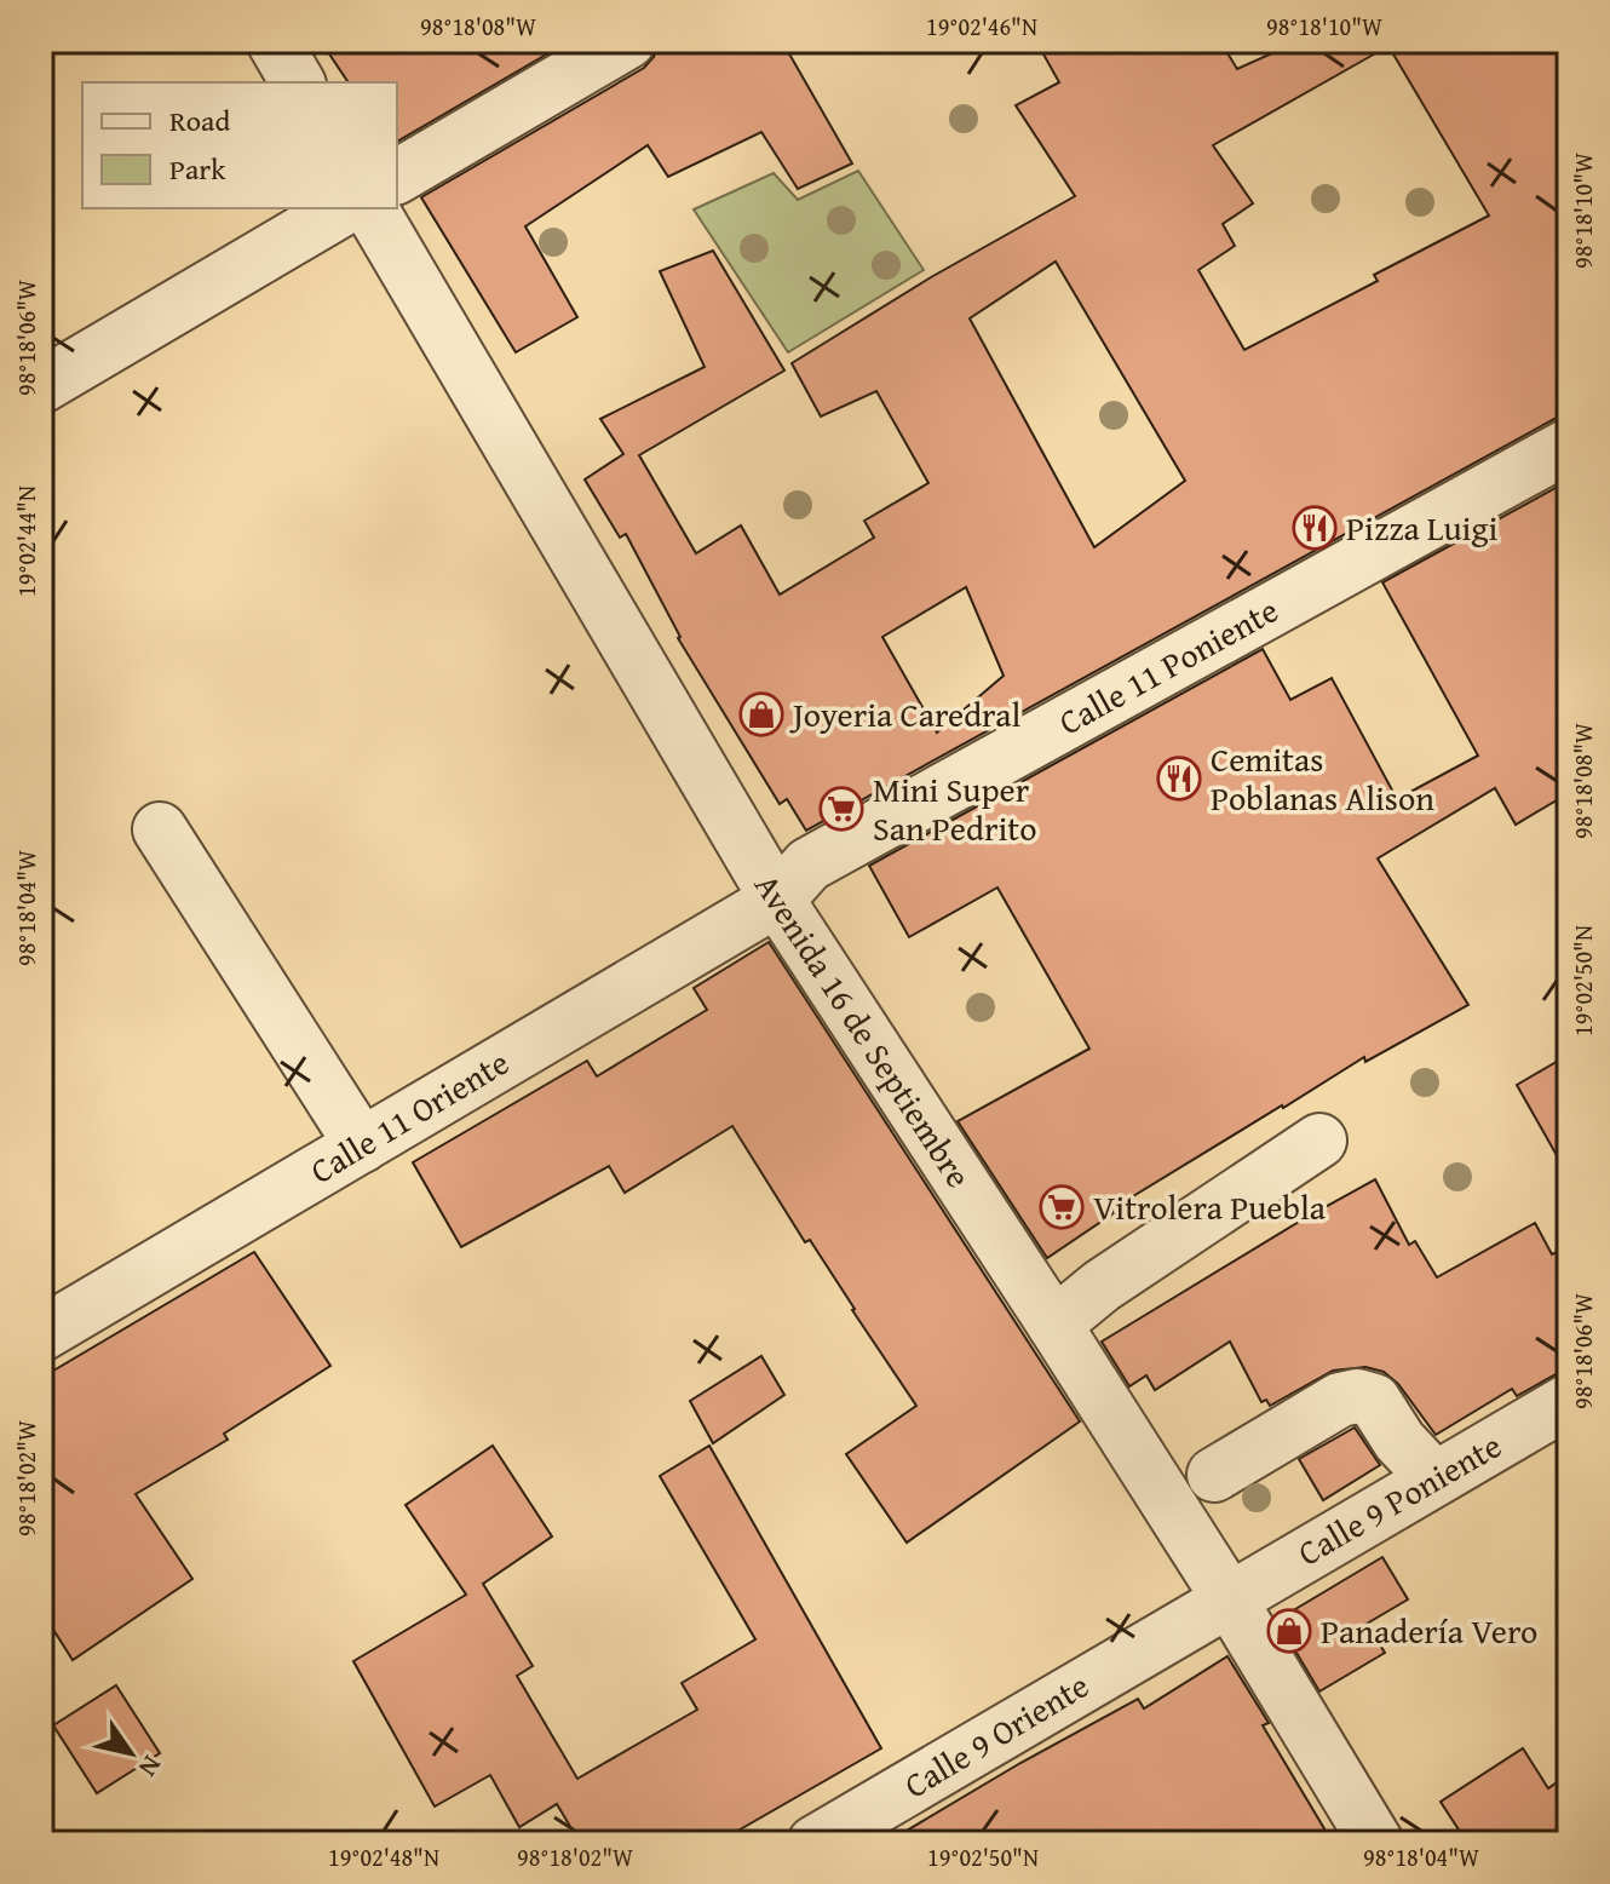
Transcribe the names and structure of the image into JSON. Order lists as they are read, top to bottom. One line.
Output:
{"streets":{"street":["Calle 11 Poniente","Avenida 16 de Septiembre","Calle 11 Oriente","Calle 9 Poniente","Calle 9 Oriente"]},"crossings":[["Calle 11 Poniente","Avenida 16 de Septiembre"],["Calle 11 Poniente","Calle 11 Oriente"],["Avenida 16 de Septiembre","Calle 11 Oriente"],["Avenida 16 de Septiembre","Calle 9 Poniente"],["Avenida 16 de Septiembre","Calle 9 Oriente"],["Calle 9 Poniente","Calle 9 Oriente"]],"places":{"restaurant":["Pizza Luigi","Cemitas Poblanas Alison"],"shop":["Joyeria Caredral","Panadería Vero"],"supermarket":["Mini Super San Pedrito","Vitrolera Puebla"]},"legend":["Road","Park"],"north":"bottom right","coordinates":["98°18'08\"W","19°02'46\"N","98°18'10\"W","98°18'06\"W","19°02'44\"N","98°18'04\"W","19°02'50\"N","98°18'02\"W","19°02'48\"N"]}
